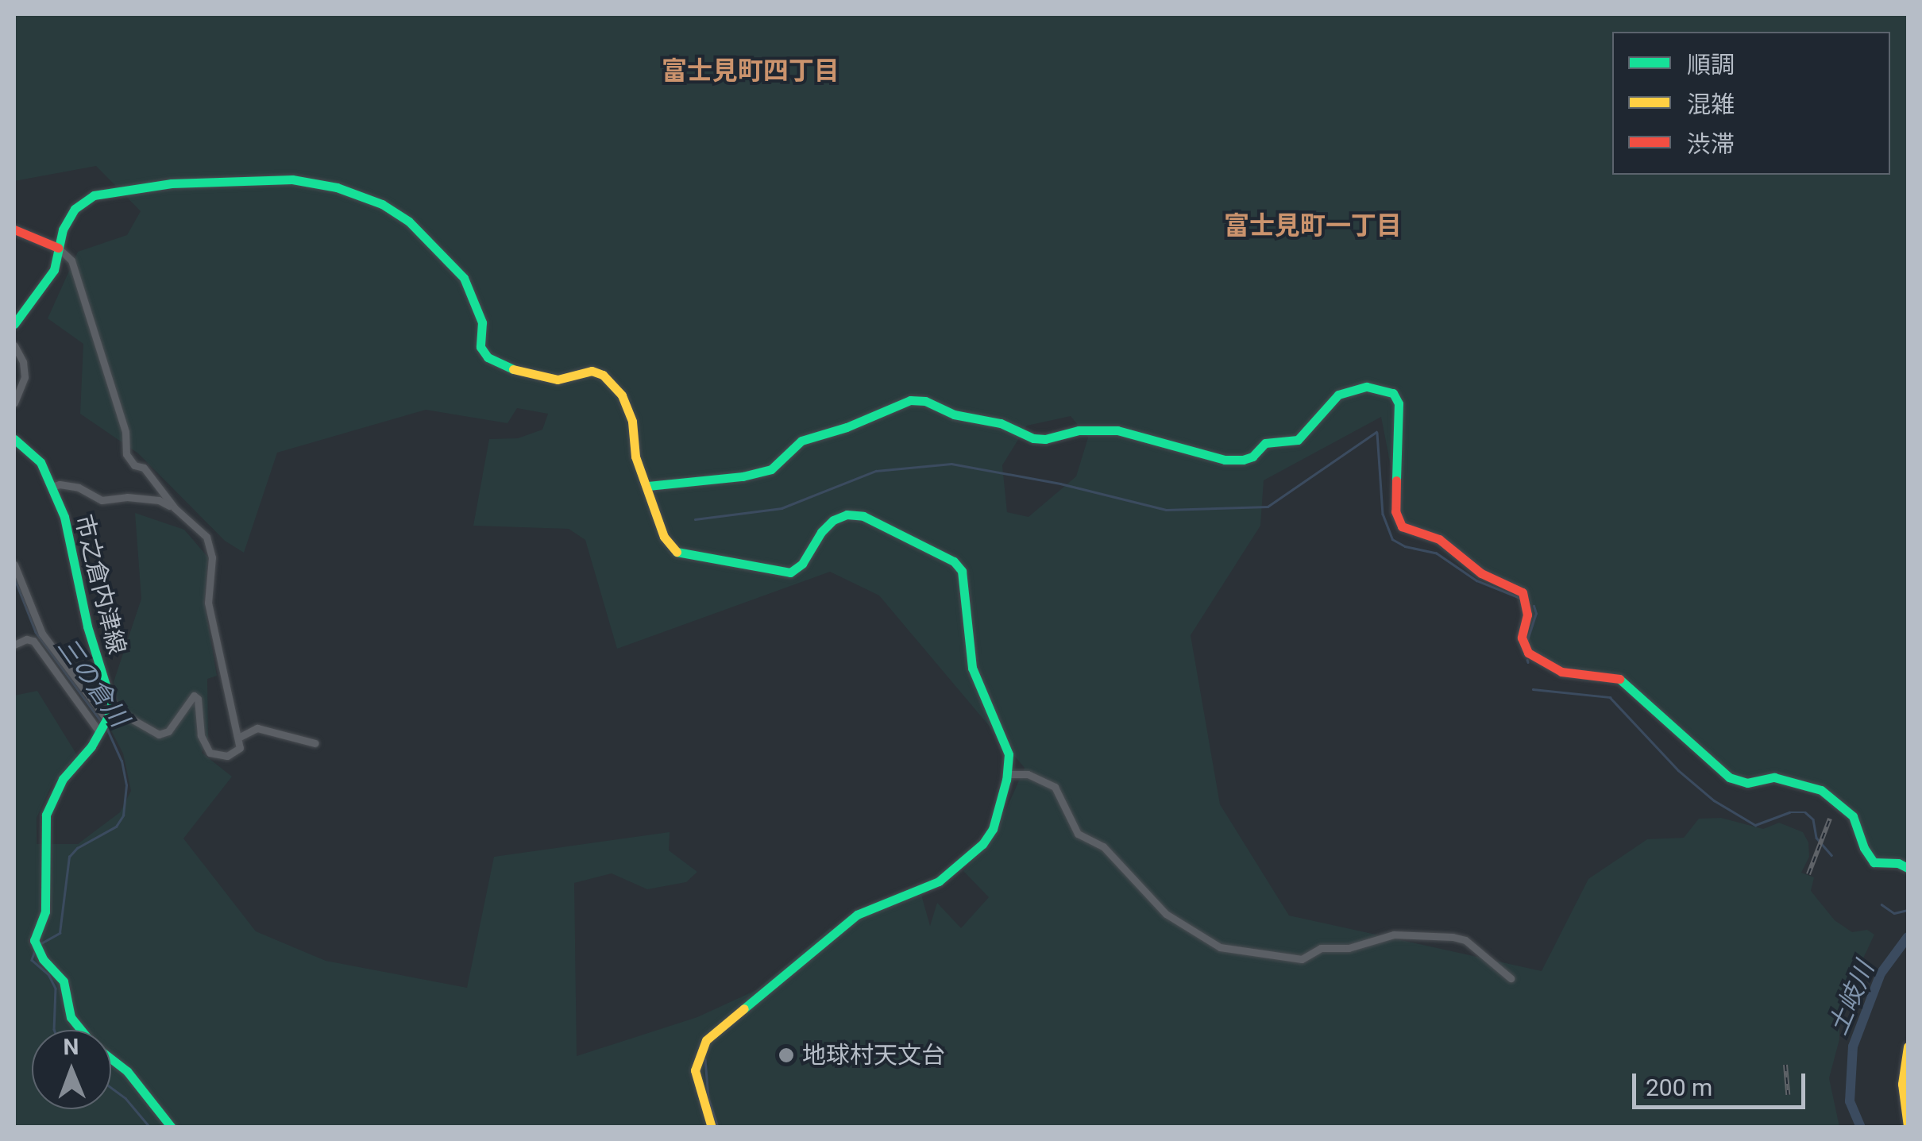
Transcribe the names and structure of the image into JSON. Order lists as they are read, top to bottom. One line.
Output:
{"streets":{"street":["市之倉内津線"]},"districts":["富士見町四丁目","富士見町一丁目"],"water":["三の倉川","土岐川"],"places":["地球村天文台"],"legend":["順調","混雑","渋滞"],"scale_bar":"200 m","north":"top"}
